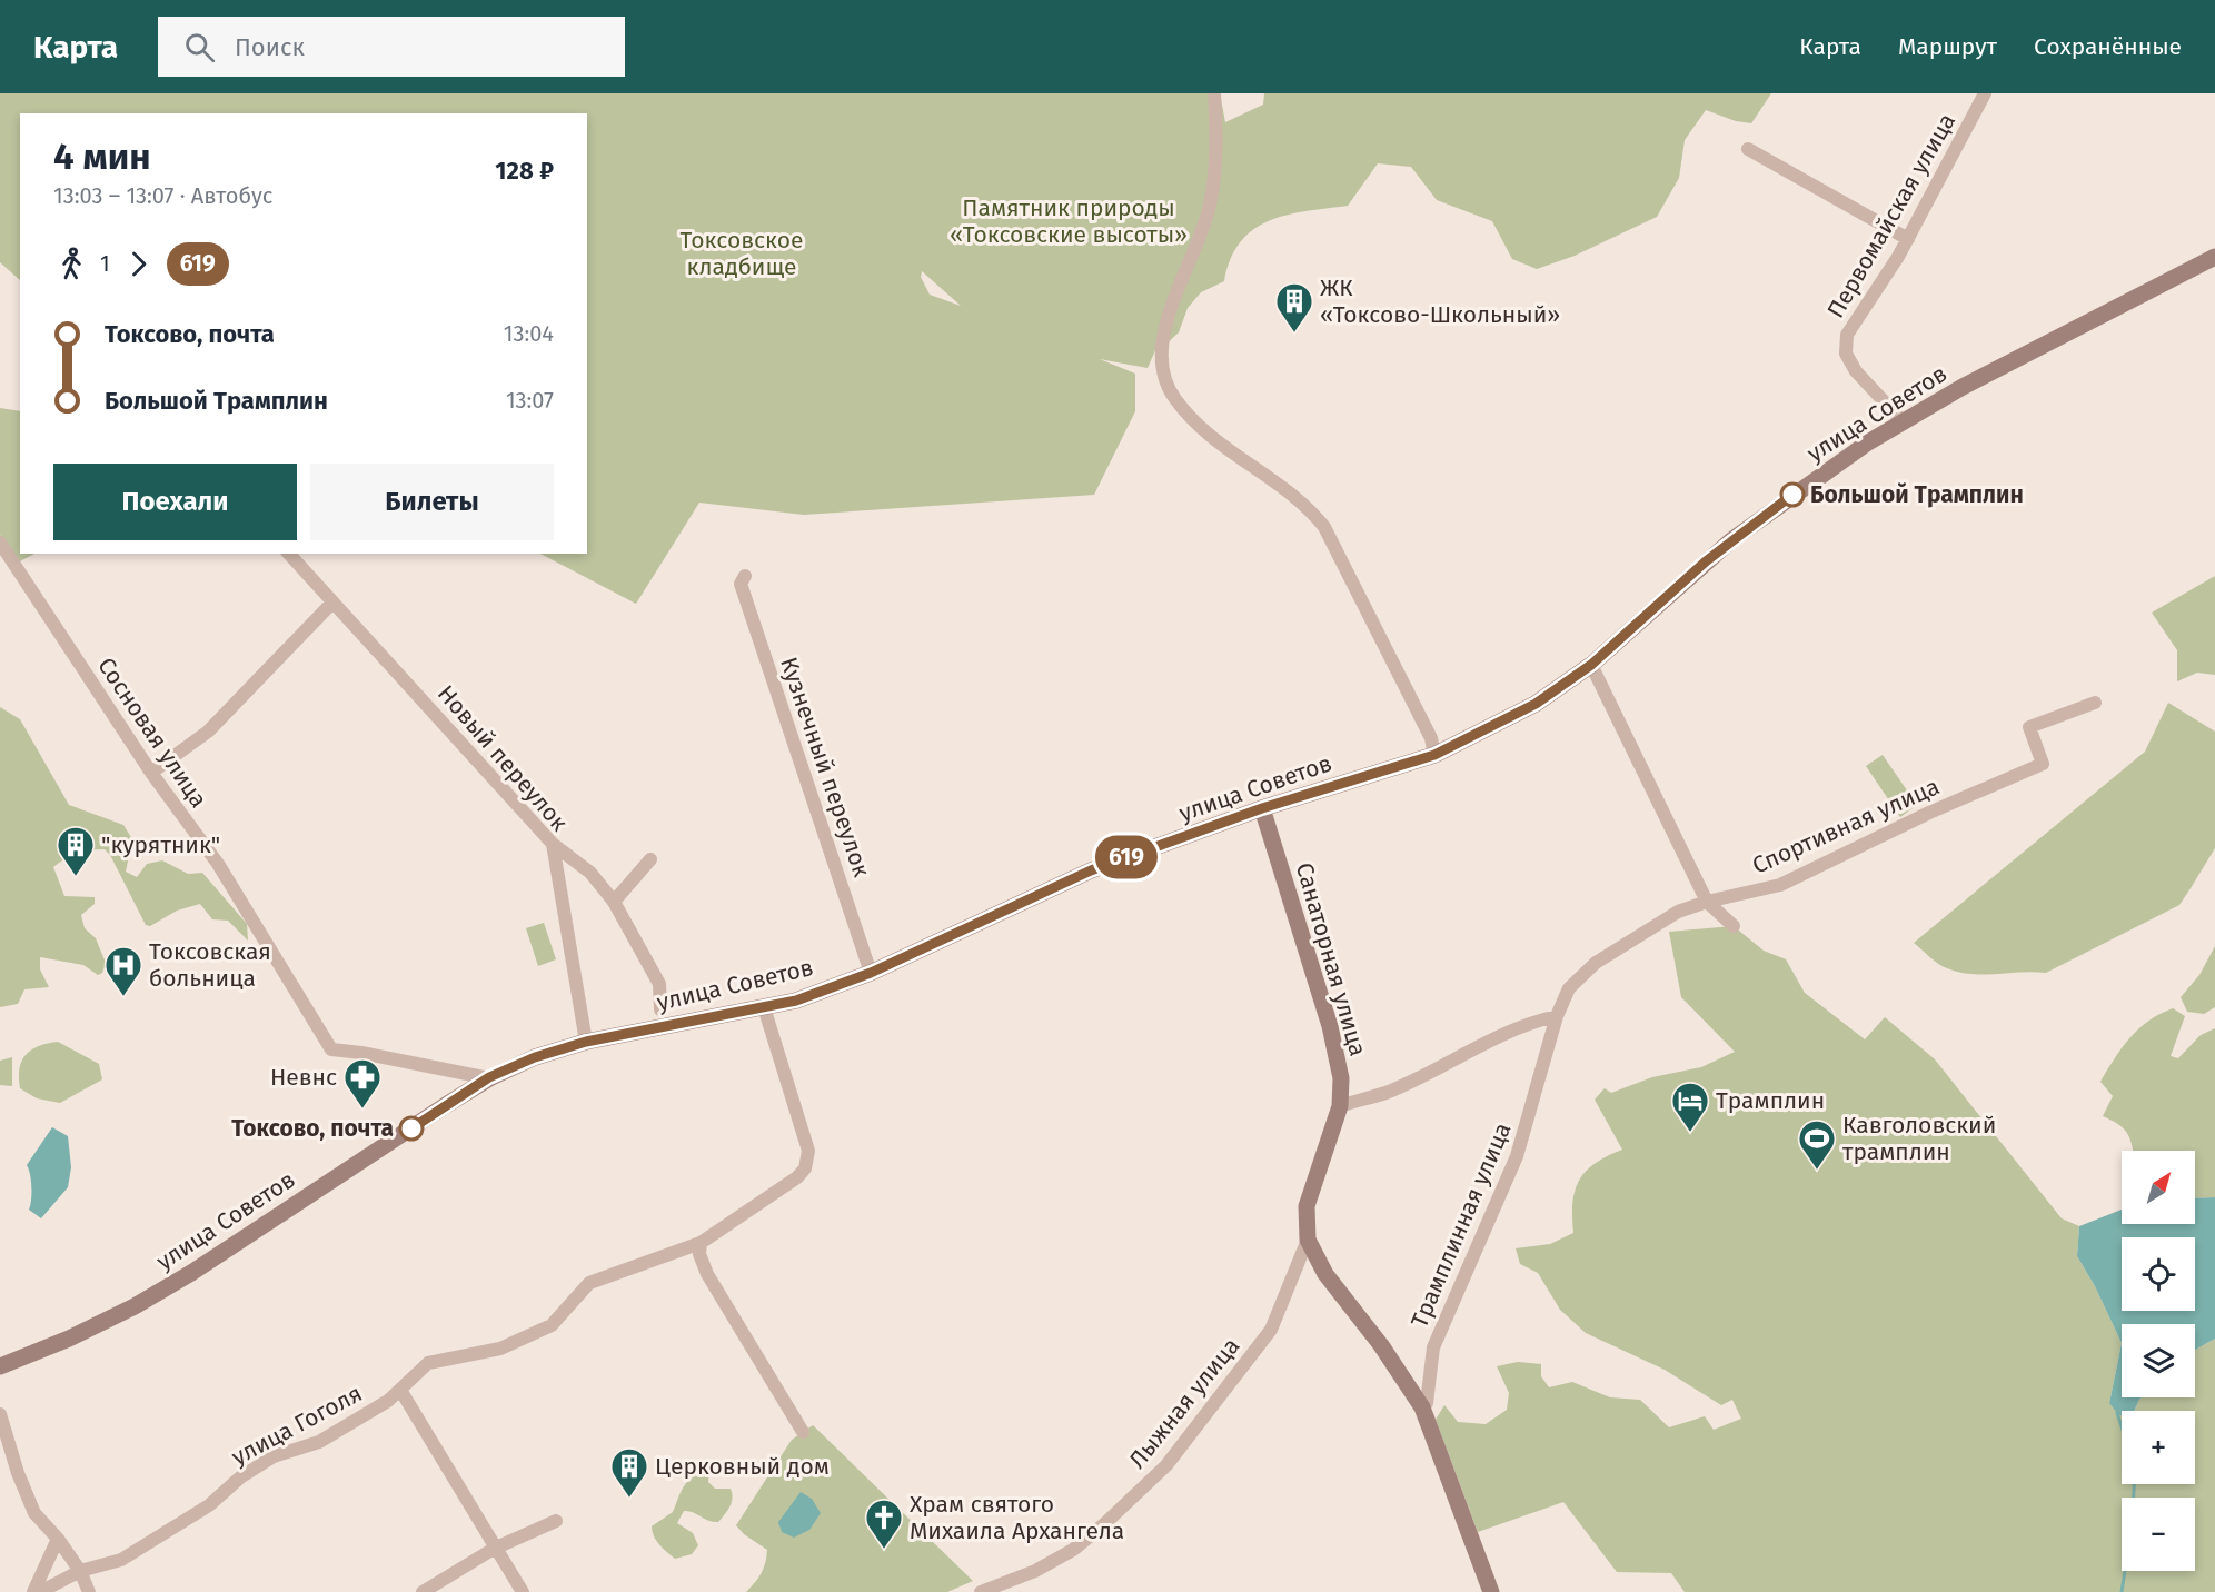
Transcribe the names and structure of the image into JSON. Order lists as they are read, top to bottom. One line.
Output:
{"streets":{"main road":["улица Советов","Санаторная улица"],"street":["Первомайская улица","Сосновая улица","Новый переулок","Кузнечный переулок","Спортивная улица","Трамплинная улица","Лыжная улица","улица Гоголя"]},"crossings":[["Первомайская улица","улица Советов"],["улица Советов","Сосновая улица"],["улица Советов","Новый переулок"],["улица Советов","Кузнечный переулок"],["улица Советов","Санаторная улица"],["улица Советов","улица Гоголя"],["Спортивная улица","Трамплинная улица"],["Санаторная улица","Трамплинная улица"],["Санаторная улица","Лыжная улица"]],"parks":["Памятник природы «Токсовские высоты»","Токсовское кладбище"],"places":{"building":["ЖК «Токсово-Школьный»","\"курятник\"","Церковный дом"],"other":["Большой Трамплин","Токсово, почта"],"hospital":["Токсовская больница"],"pharmacy":["Невнс"],"hotel":["Трамплин"],"sports":["Кавголовский трамплин"],"church":["Храм святого Михаила Архангела"]},"lines":["bus line 619"],"north":"top right","page":{"header":"Карта","search":"Поиск","nav":["Карта","Маршрут","Сохранённые"],"on_map":"619","heading":["4 мин","13:03 – 13:07 · Автобус","128 ₽"],"legs":["1","619"],"list":[{"name":"Токсово, почта","value":"13:04"},{"name":"Большой Трамплин","value":"13:07"}],"buttons":["Поехали","Билеты"],"map_buttons":["+","−"]}}
